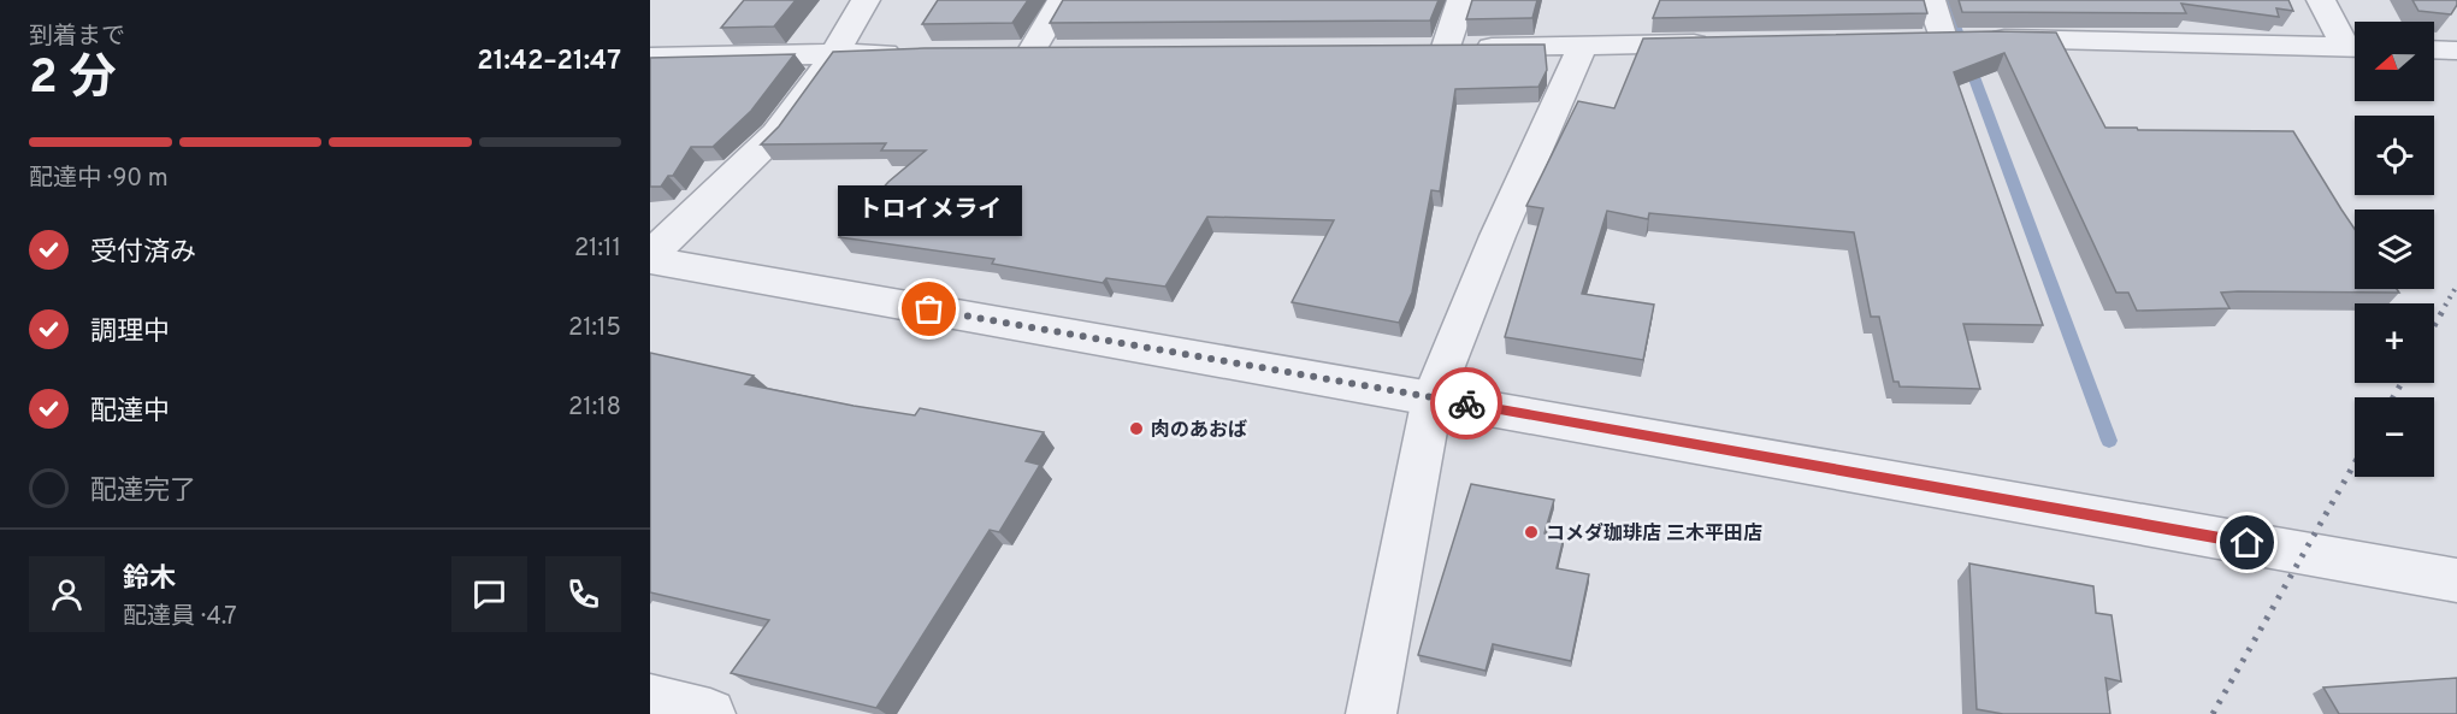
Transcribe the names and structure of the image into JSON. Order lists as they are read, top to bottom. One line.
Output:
{"places":["トロイメライ","肉のあおば","コメダ珈琲店 三木平田店"],"north":"left","page":{"heading":["2 分","到着まで","21:42–21:47"],"panel":["鈴木","配達員 · 4.7"],"map_buttons":["+","−"],"bar":"配達中 · 90 m","bubble":"トロイメライ","list":[["受付済み","21:11"],["調理中","21:15"],["配達中","21:18"],"配達完了"]}}
